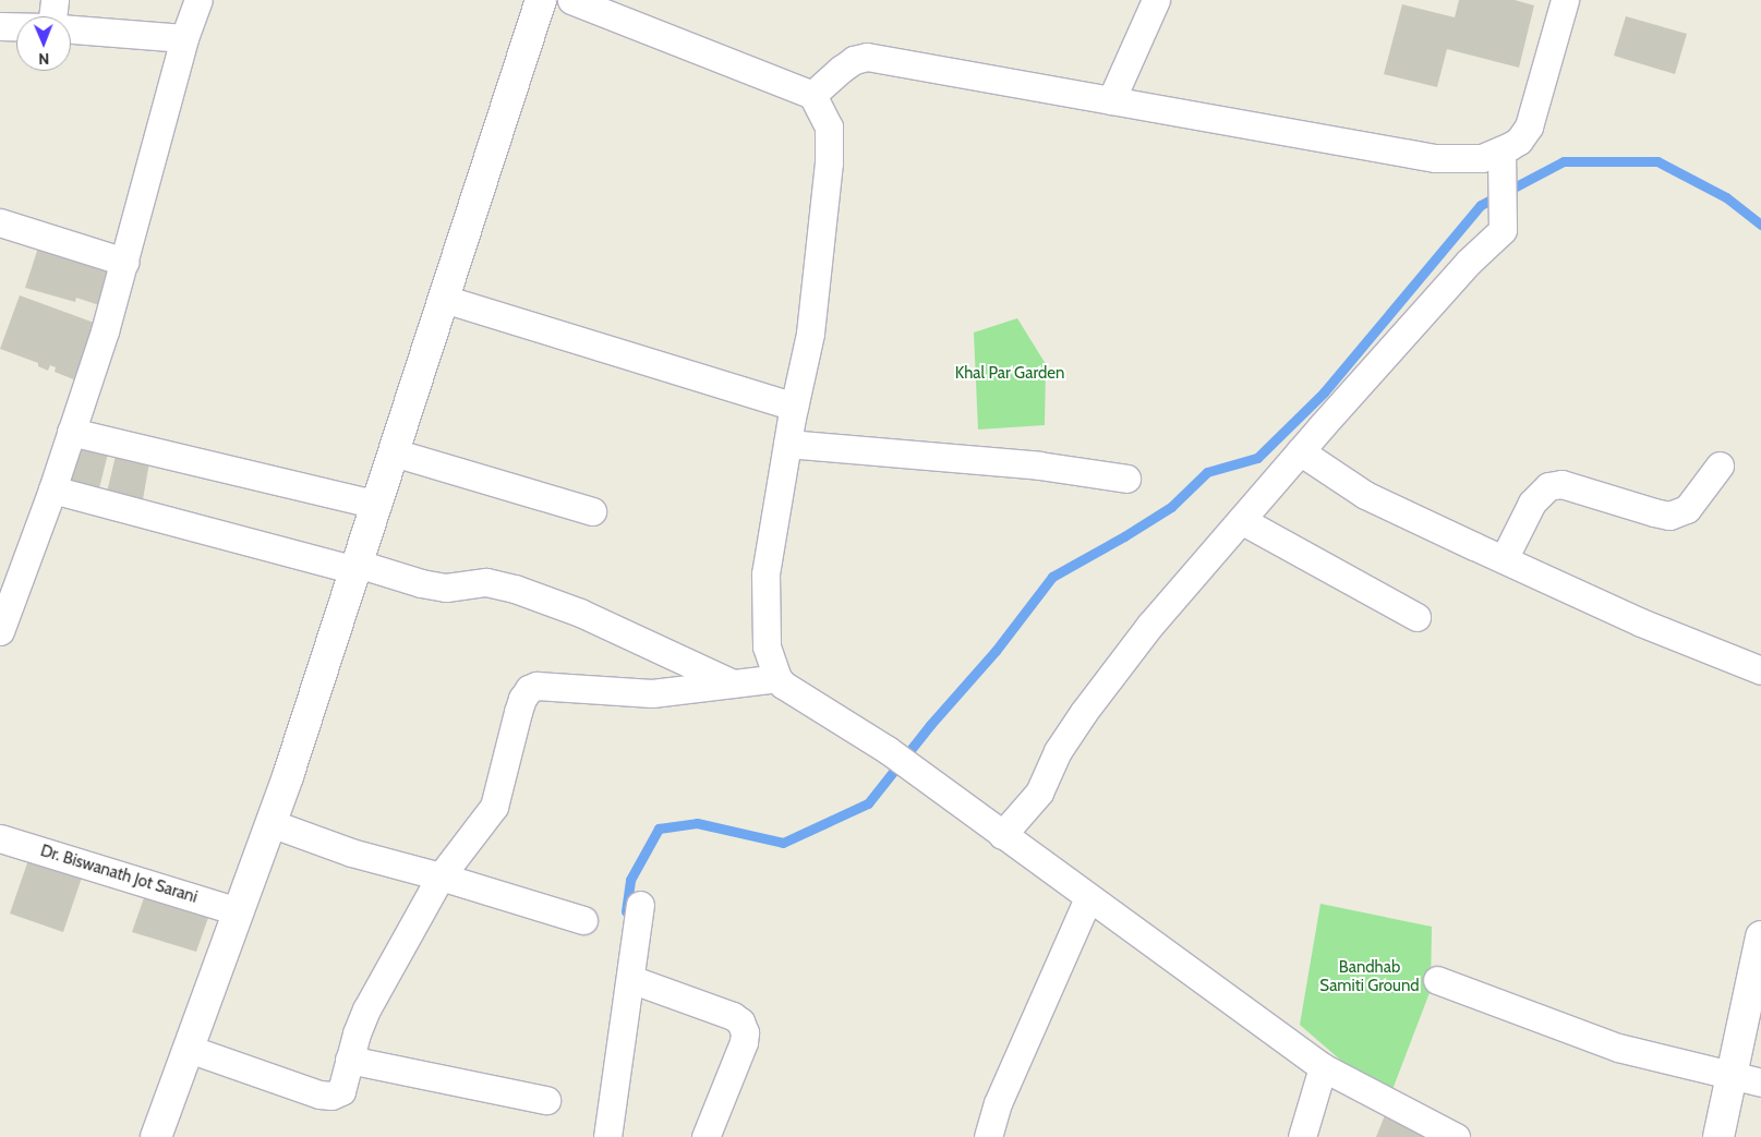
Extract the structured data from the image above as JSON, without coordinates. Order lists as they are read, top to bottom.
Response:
{
  "streets": {
    "street": ["Dr. Biswanath Jot Sarani"]
  },
  "parks": ["Khal Par Garden", "Bandhab Samiti Ground"],
  "north": "bottom"
}
